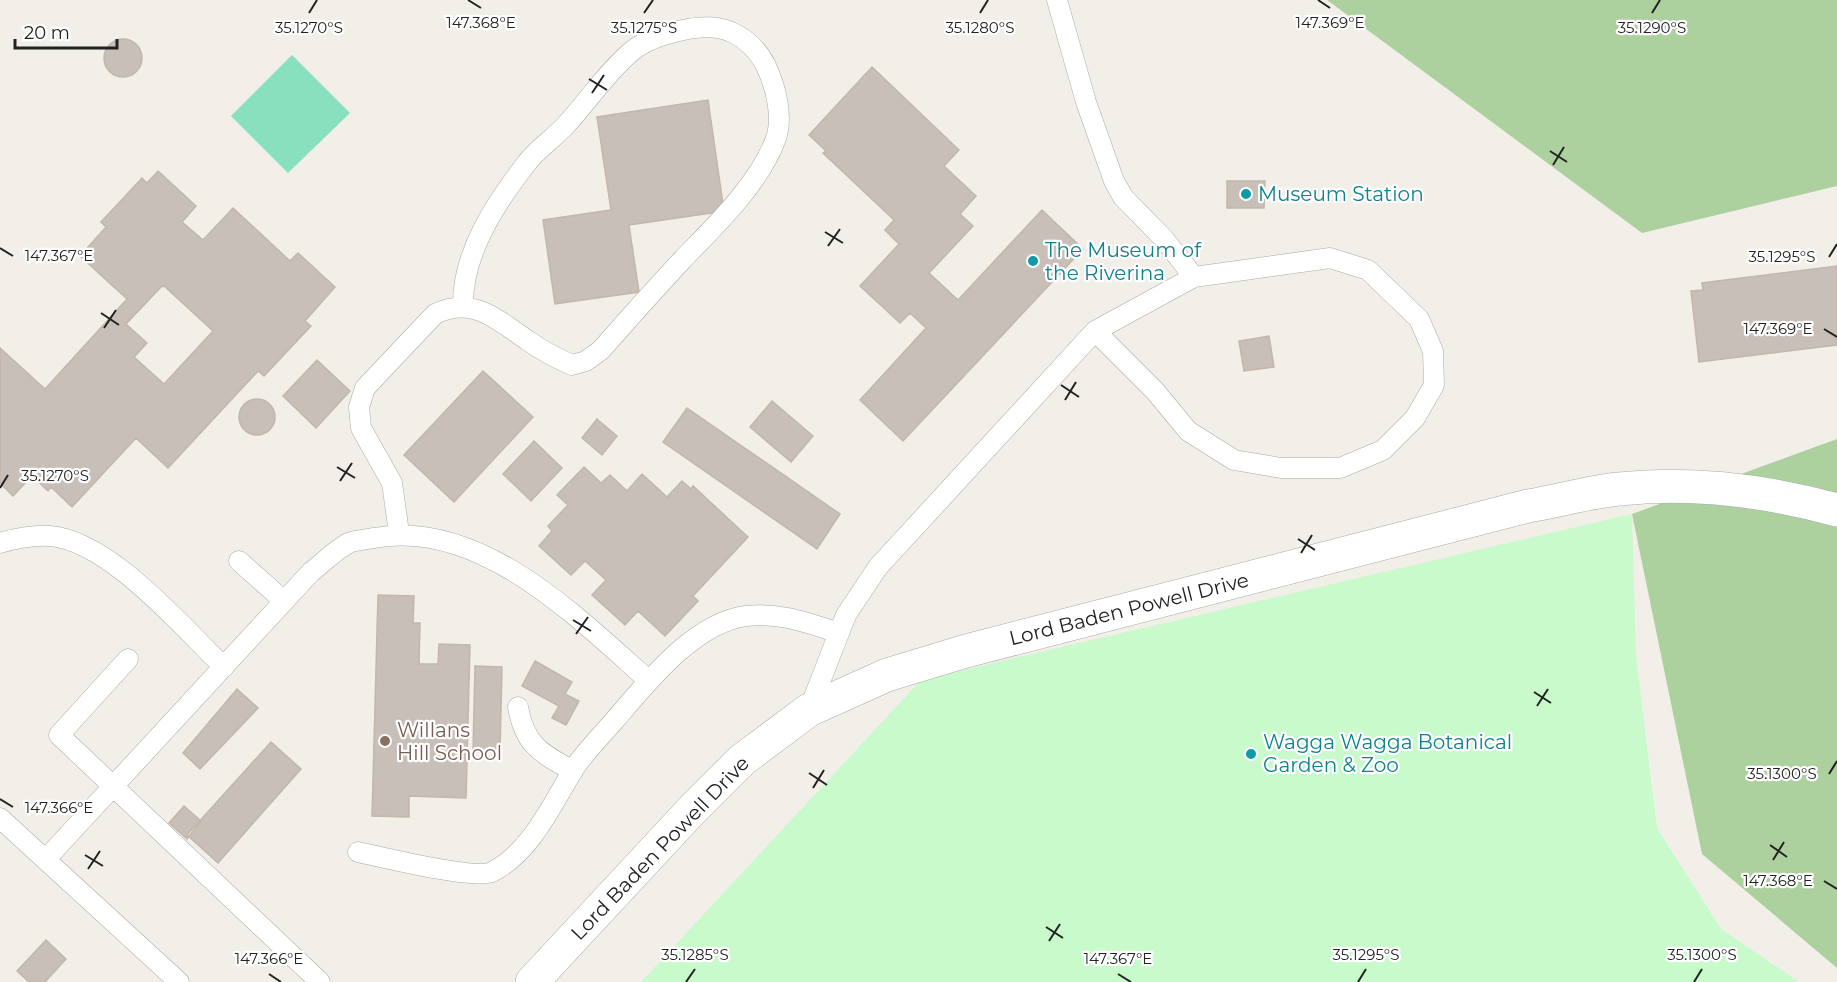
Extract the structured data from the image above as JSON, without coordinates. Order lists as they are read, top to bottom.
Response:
{
  "streets": {
    "street": ["Lord Baden Powell Drive"]
  },
  "places": [
    "Museum Station",
    "The Museum of the Riverina",
    "Willans Hill School",
    "Wagga Wagga Botanical Garden & Zoo"
  ],
  "scale_bar": "20 m",
  "coordinates": [
    "147.368°E",
    "147.369°E",
    "35.1270°S",
    "35.1275°S",
    "35.1280°S",
    "35.1290°S",
    "147.367°E",
    "35.1295°S",
    "35.1300°S",
    "147.366°E",
    "35.1285°S"
  ]
}
